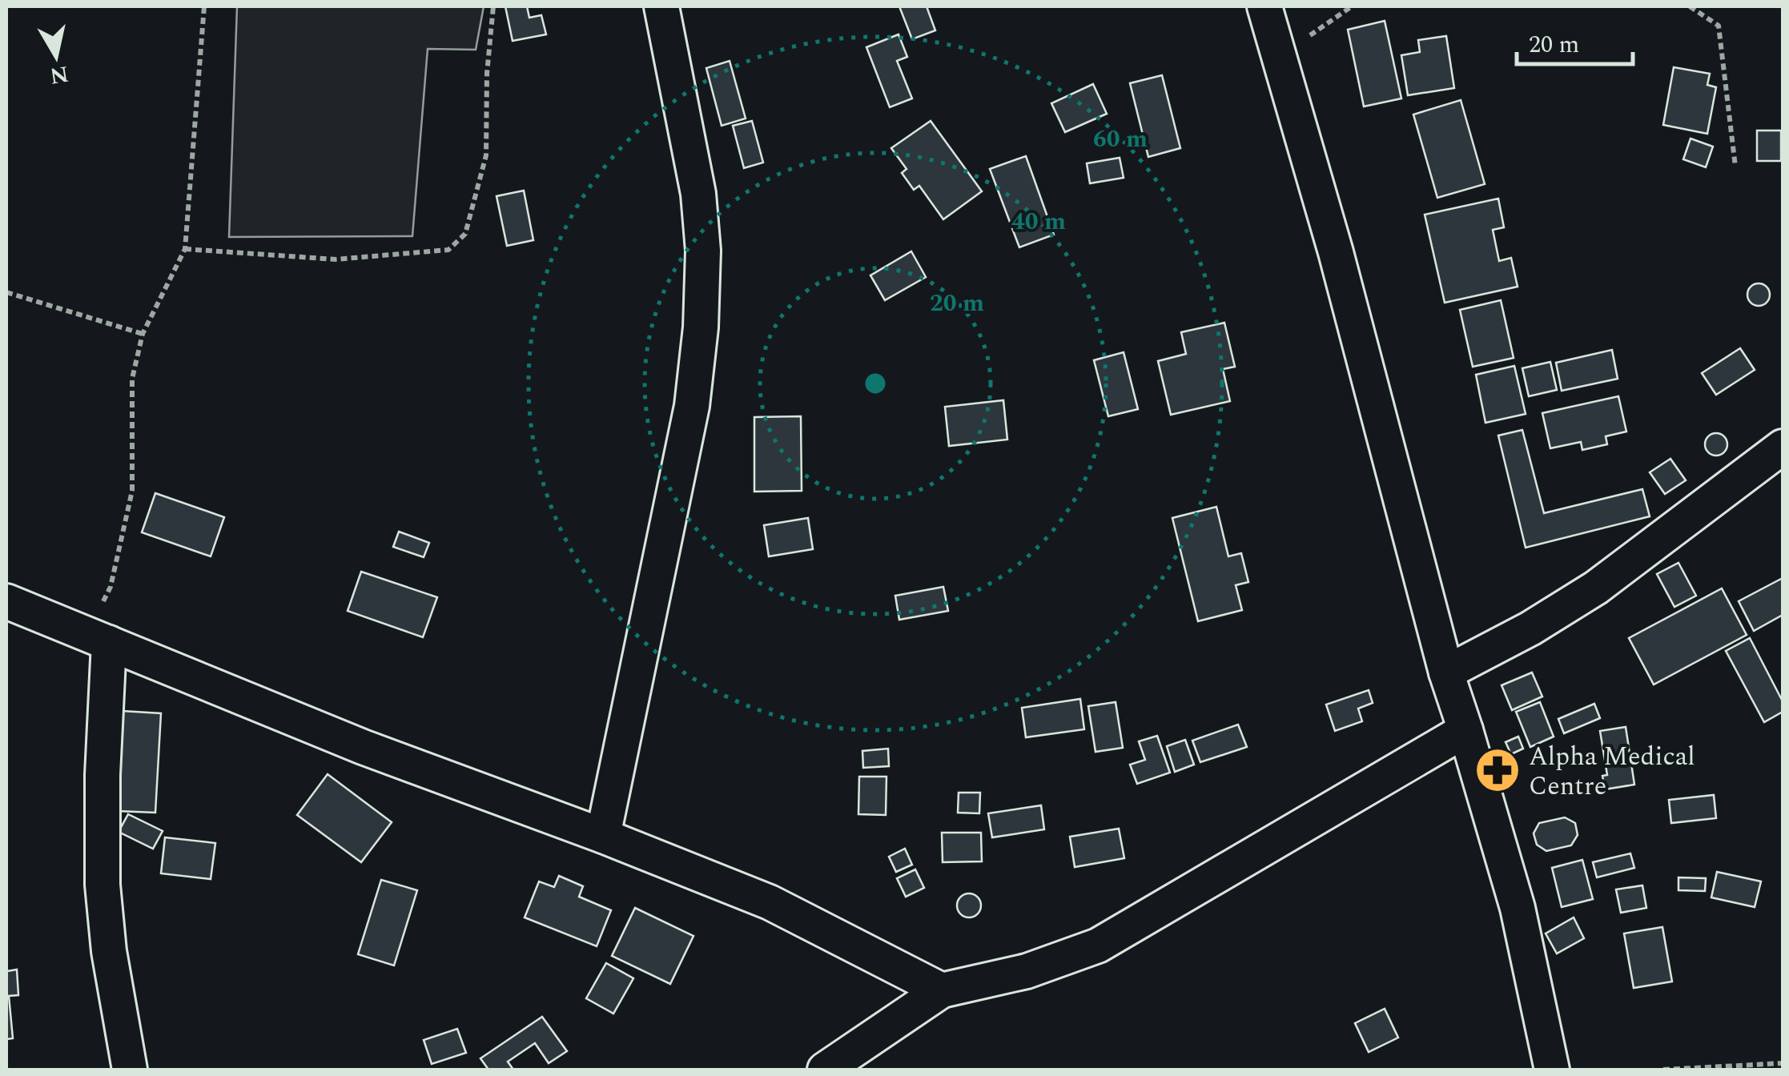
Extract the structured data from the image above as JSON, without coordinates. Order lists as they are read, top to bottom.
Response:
{
  "places": {
    "pharmacy": ["Alpha Medical Centre"]
  },
  "scale_bar": "20 m",
  "north": "bottom",
  "rings": ["60 m", "40 m", "20 m"]
}
